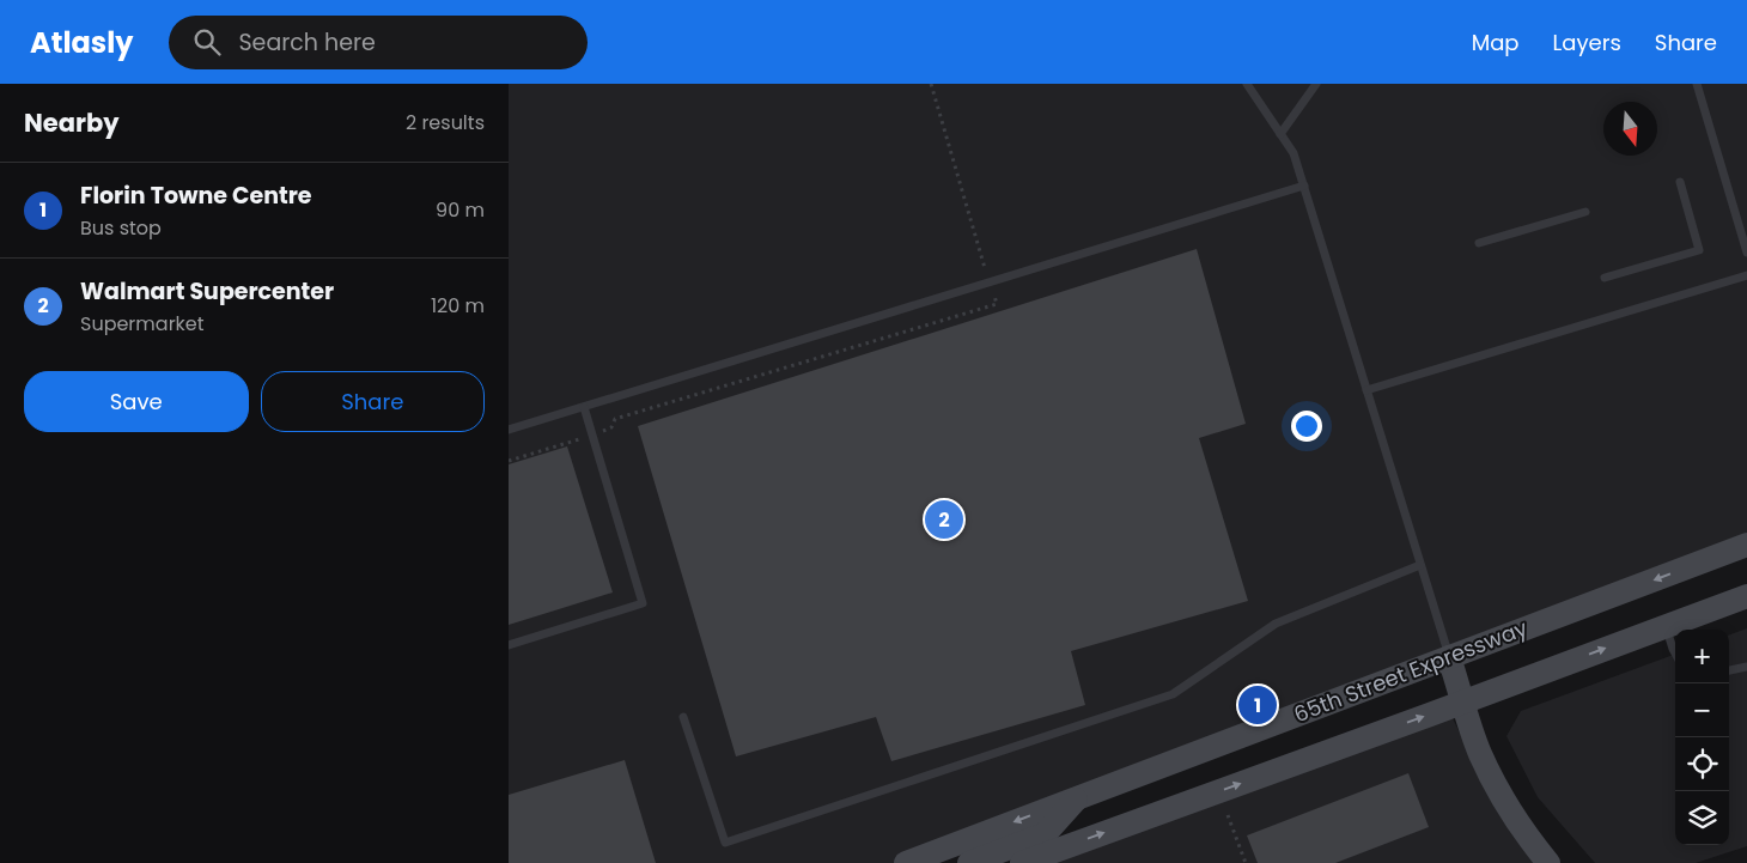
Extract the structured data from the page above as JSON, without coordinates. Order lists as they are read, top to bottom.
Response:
{
  "streets": {
    "main road": ["65th Street Expressway"]
  },
  "north": "bottom",
  "page": {
    "header": "Atlasly",
    "search": "Search here",
    "nav": ["Map", "Layers", "Share"],
    "heading": ["Nearby", "2 results"],
    "list": [
      {
        "mark": "1",
        "name": "Florin Towne Centre",
        "note": "Bus stop",
        "value": "90 m"
      },
      {
        "mark": "2",
        "name": "Walmart Supercenter",
        "note": "Supermarket",
        "value": "120 m"
      }
    ],
    "buttons": ["Save", "Share"],
    "pins": ["2", "1"],
    "map_buttons": ["+", "−"]
  }
}
